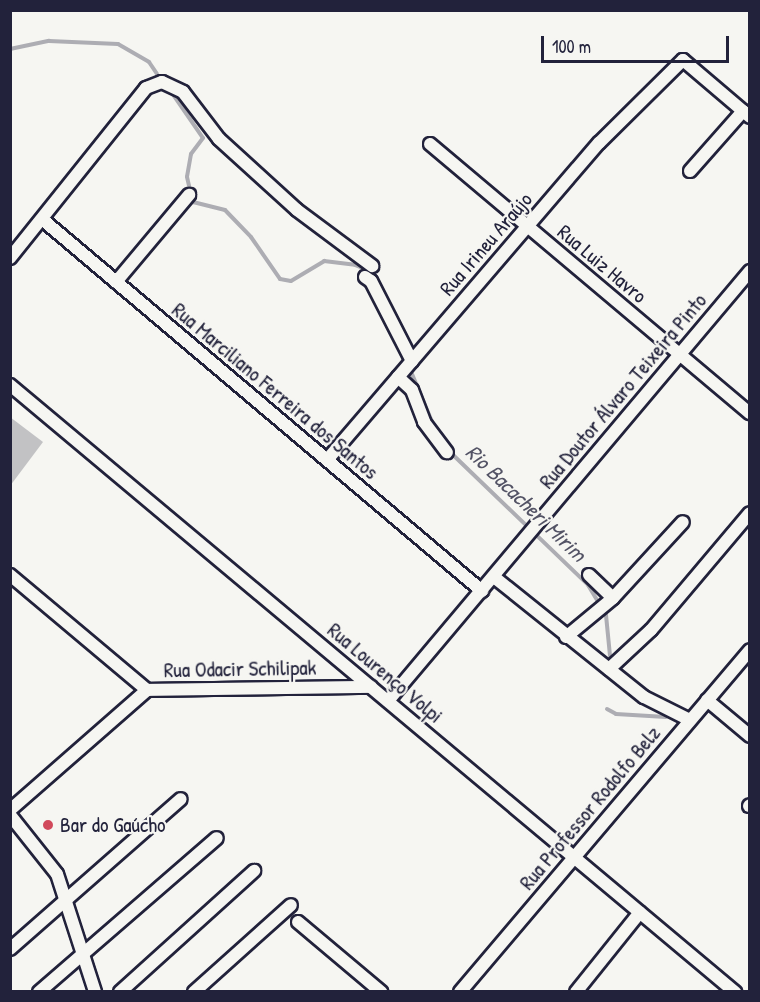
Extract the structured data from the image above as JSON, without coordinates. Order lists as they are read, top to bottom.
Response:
{
  "streets": {
    "street": [
      "Rua Irineu Araújo",
      "Rua Luiz Havro",
      "Rua Marciliano Ferreira dos Santos",
      "Rua Doutor Álvaro Teixeira Pinto",
      "Rua Odacir Schilipak",
      "Rua Lourenço Volpi",
      "Rua Professor Rodolfo Belz"
    ]
  },
  "crossings": [
    ["Rua Irineu Araújo", "Rua Luiz Havro"],
    ["Rua Irineu Araújo", "Rua Marciliano Ferreira dos Santos"],
    ["Rua Luiz Havro", "Rua Doutor Álvaro Teixeira Pinto"],
    ["Rua Marciliano Ferreira dos Santos", "Rua Doutor Álvaro Teixeira Pinto"],
    ["Rua Doutor Álvaro Teixeira Pinto", "Rua Lourenço Volpi"],
    ["Rua Odacir Schilipak", "Rua Lourenço Volpi"],
    ["Rua Lourenço Volpi", "Rua Professor Rodolfo Belz"]
  ],
  "water": ["Rio Bacacheri Mirim"],
  "places": ["Bar do Gaúcho"],
  "scale_bar": "100 m"
}
